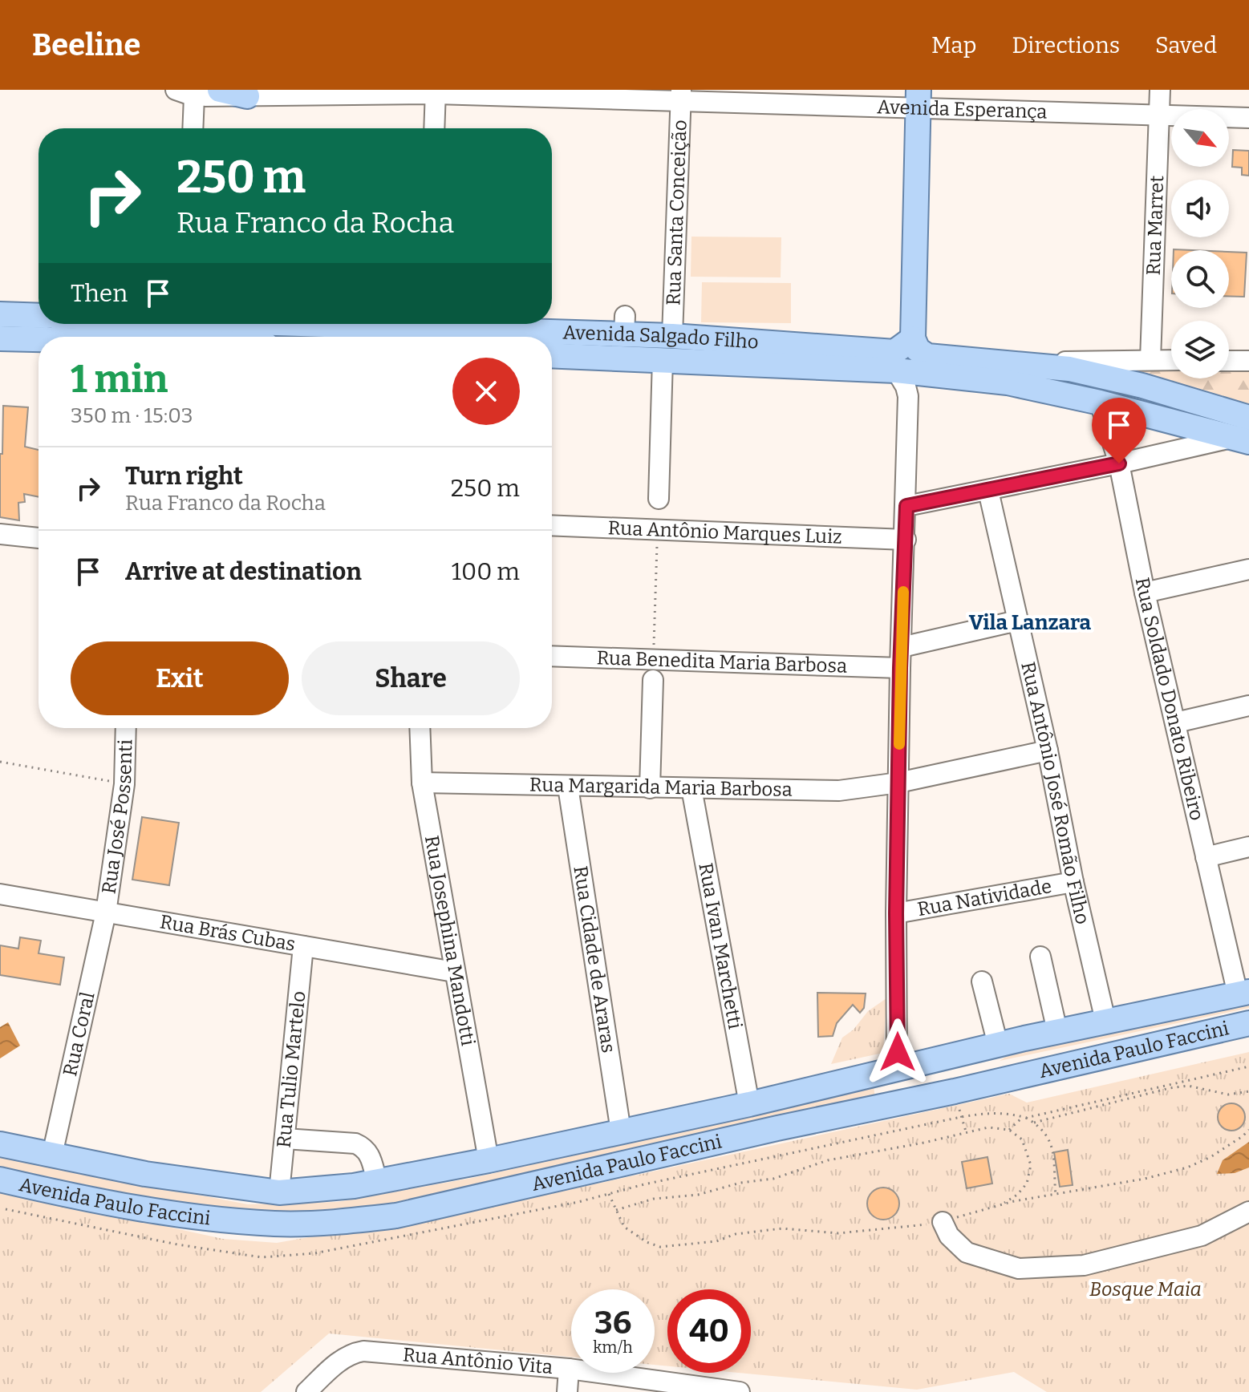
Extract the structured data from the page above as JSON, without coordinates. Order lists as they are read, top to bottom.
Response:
{
  "streets": {
    "main road": ["Avenida Salgado Filho", "Avenida Paulo Faccini"],
    "street": [
      "Avenida Esperança",
      "Rua Santa Conceição",
      "Rua Marret",
      "Rua Antônio Marques Luiz",
      "Rua Benedita Maria Barbosa",
      "Rua Soldado Donato Ribeiro",
      "Rua Margarida Maria Barbosa",
      "Rua Antônio José Romão Filho",
      "Rua José Possenti",
      "Rua Natividade",
      "Rua Brás Cubas",
      "Rua Josephina Mandotti",
      "Rua Ivan Marchetti",
      "Rua Cidade de Araras",
      "Rua Coral",
      "Rua Tulio Martelo",
      "Rua Antônio Vita"
    ]
  },
  "crossings": [
    ["Avenida Esperança", "Rua Santa Conceição"],
    ["Avenida Esperança", "Rua Marret"],
    ["Rua Santa Conceição", "Avenida Salgado Filho"],
    ["Avenida Salgado Filho", "Rua Soldado Donato Ribeiro"],
    ["Rua Soldado Donato Ribeiro", "Avenida Paulo Faccini"],
    ["Rua Margarida Maria Barbosa", "Rua Antônio José Romão Filho"],
    ["Rua Margarida Maria Barbosa", "Rua Josephina Mandotti"],
    ["Rua Margarida Maria Barbosa", "Rua Ivan Marchetti"],
    ["Rua Margarida Maria Barbosa", "Rua Cidade de Araras"],
    ["Rua Antônio José Romão Filho", "Rua Natividade"],
    ["Rua Antônio José Romão Filho", "Avenida Paulo Faccini"],
    ["Rua José Possenti", "Rua Brás Cubas"],
    ["Rua José Possenti", "Rua Coral"],
    ["Rua Brás Cubas", "Rua Josephina Mandotti"],
    ["Rua Brás Cubas", "Rua Coral"],
    ["Rua Brás Cubas", "Rua Tulio Martelo"],
    ["Rua Josephina Mandotti", "Avenida Paulo Faccini"],
    ["Rua Ivan Marchetti", "Avenida Paulo Faccini"],
    ["Rua Cidade de Araras", "Avenida Paulo Faccini"],
    ["Rua Coral", "Avenida Paulo Faccini"],
    ["Avenida Paulo Faccini", "Rua Tulio Martelo"]
  ],
  "districts": ["Vila Lanzara"],
  "parks": ["Bosque Maia"],
  "north": "bottom right",
  "page": {
    "header": "Beeline",
    "nav": ["Map", "Directions", "Saved"],
    "turn": ["250 m", "Rua Franco da Rocha"],
    "then": "Then",
    "heading": ["1 min", "350 m · 15:03"],
    "list": [
      {
        "name": "Turn right",
        "note": "Rua Franco da Rocha",
        "value": "250 m"
      },
      {
        "name": "Arrive at destination",
        "value": "100 m"
      }
    ],
    "buttons": ["Exit", "Share"],
    "speed": "36 km/h",
    "limit": "40"
  }
}
